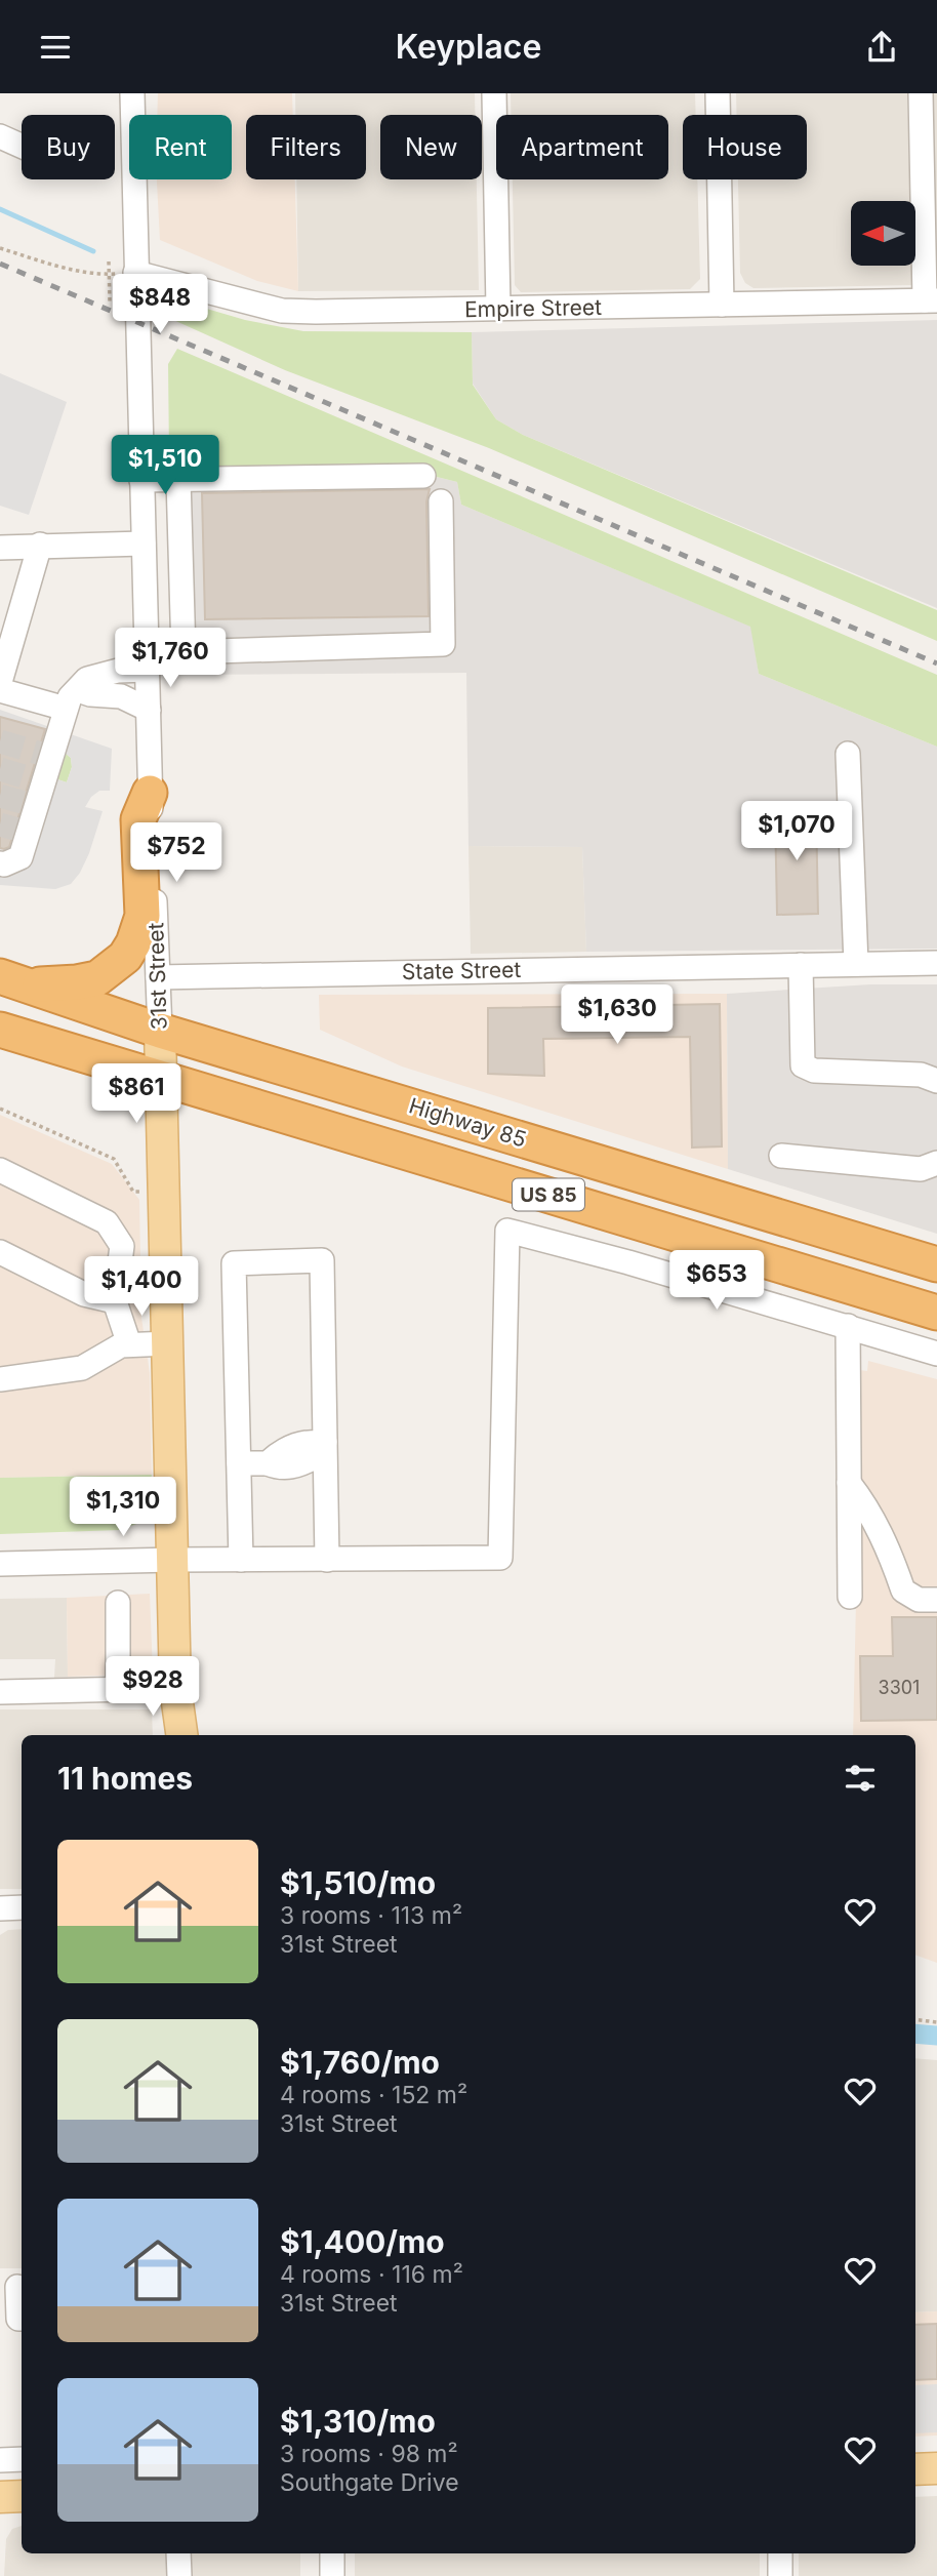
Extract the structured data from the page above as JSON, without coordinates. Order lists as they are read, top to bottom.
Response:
{
  "streets": {
    "highway": ["Highway 85", "US 85"],
    "main road": ["31st Street"],
    "street": ["Empire Street", "State Street"]
  },
  "crossings": [
    ["Empire Street", "31st Street"],
    ["State Street", "31st Street"],
    ["31st Street", "Highway 85"]
  ],
  "house_numbers": ["3301"],
  "north": "left",
  "page": {
    "header": "Keyplace",
    "chip": [
      "Buy",
      "Rent",
      "Filters",
      "New",
      "Apartment",
      "House"
    ],
    "price": [
      "$848",
      "$1,510",
      "$1,760",
      "$1,070",
      "$752",
      "$1,630",
      "$861",
      "$653",
      "$1,400",
      "$1,310",
      "$928"
    ],
    "heading": "11 homes",
    "list": [
      {
        "name": "$1,510/mo",
        "note": "3 rooms · 113 m² · 31st Street"
      },
      {
        "name": "$1,760/mo",
        "note": "4 rooms · 152 m² · 31st Street"
      },
      {
        "name": "$1,400/mo",
        "note": "4 rooms · 116 m² · 31st Street"
      },
      {
        "name": "$1,310/mo",
        "note": "3 rooms · 98 m² · Southgate Drive"
      }
    ]
  }
}
